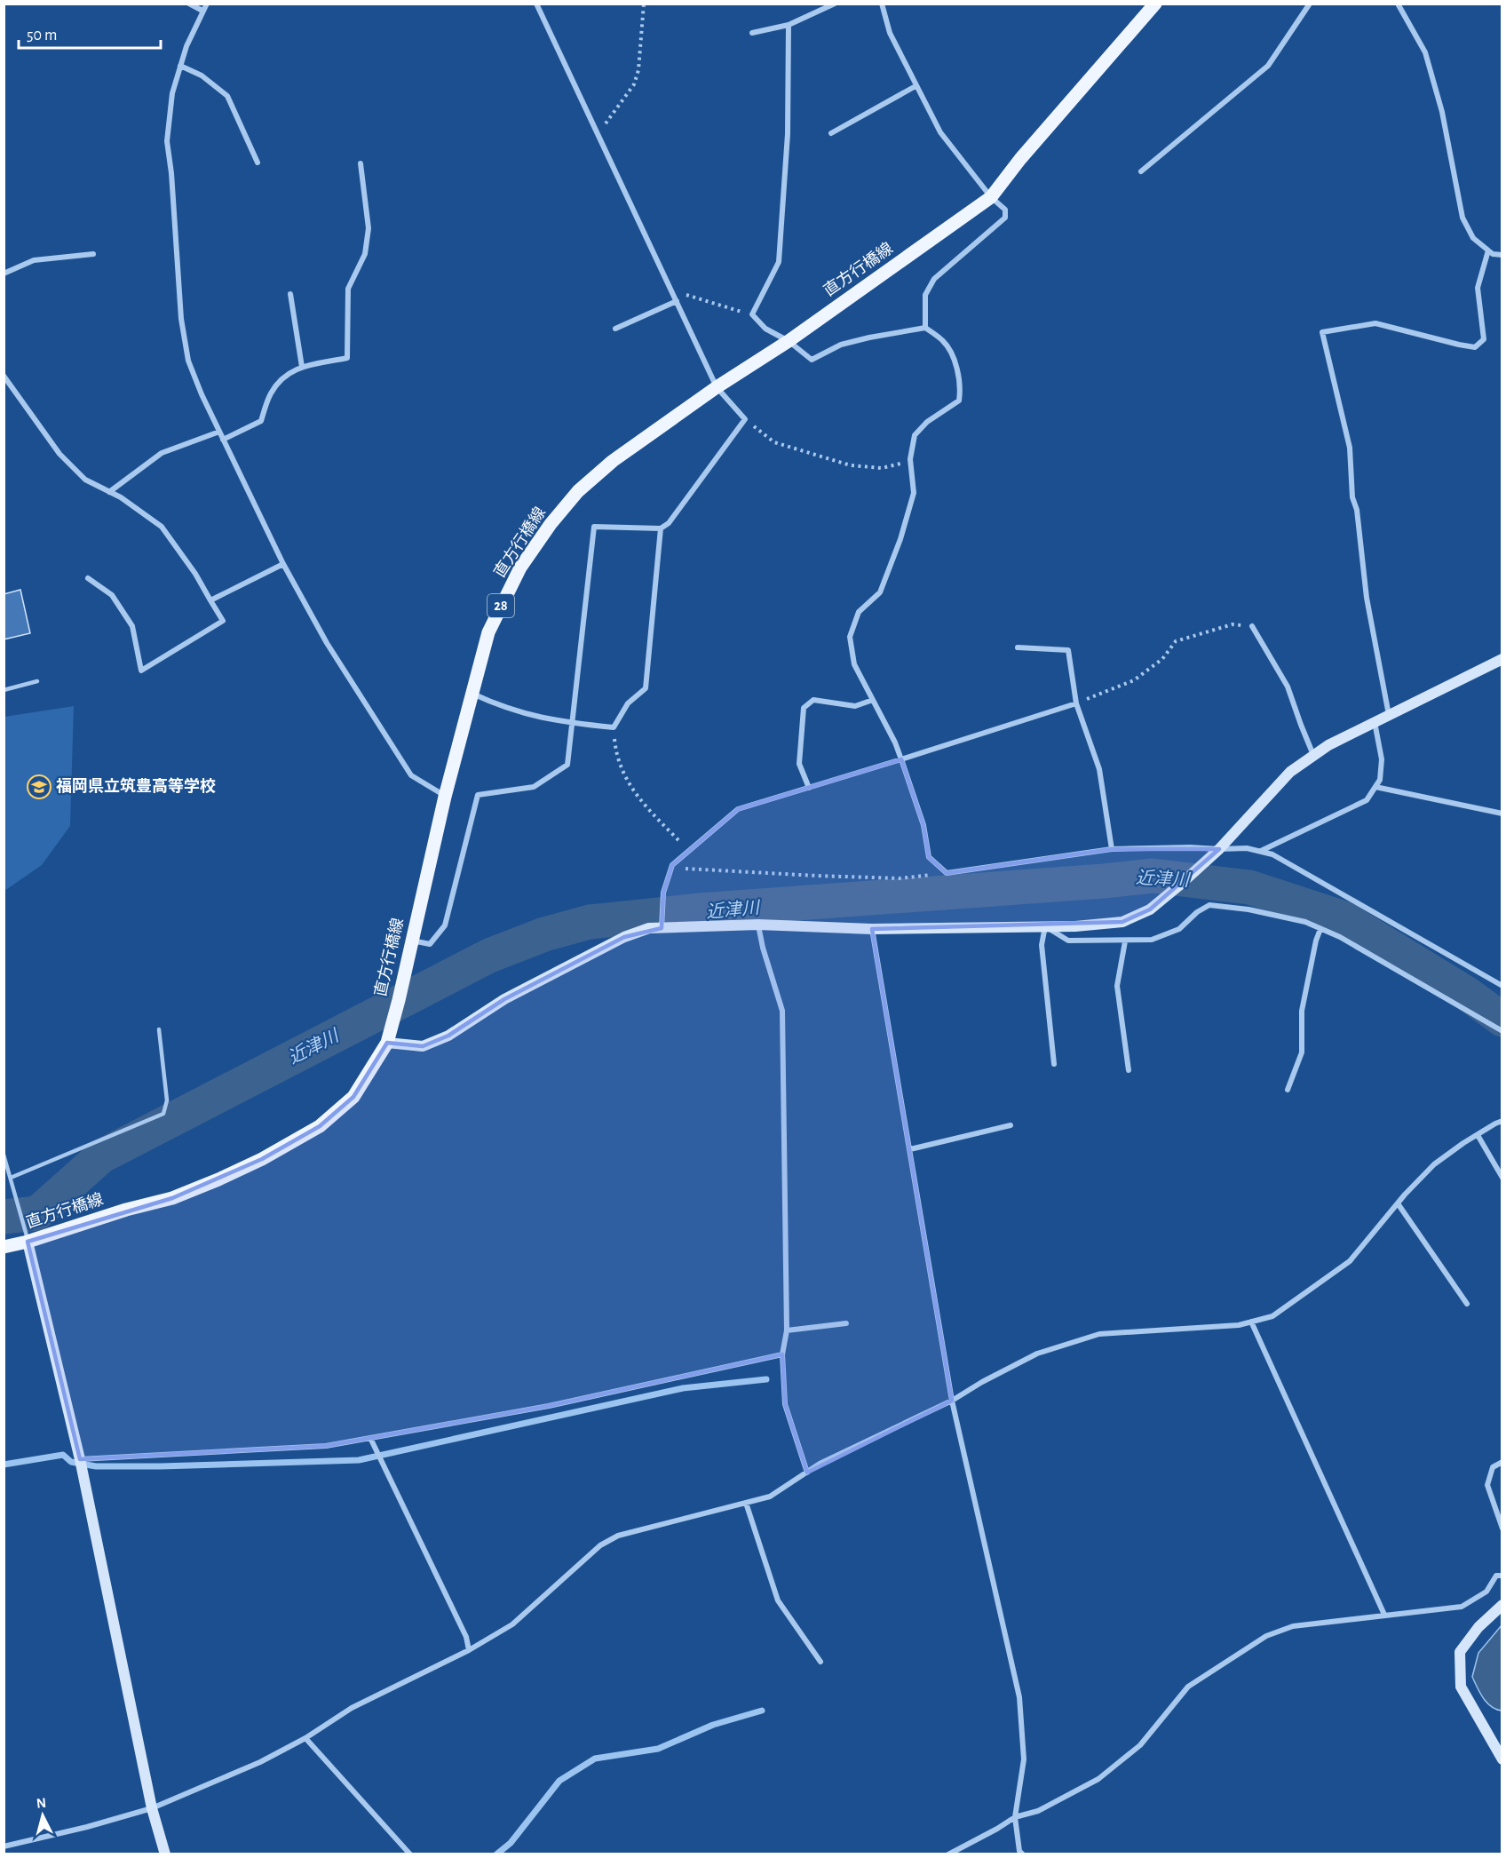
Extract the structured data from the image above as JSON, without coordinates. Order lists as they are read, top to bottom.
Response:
{
  "streets": {
    "main road": ["直方行橋線", "28"]
  },
  "water": ["近津川"],
  "places": {
    "school or university": ["福岡県立筑豊高等学校"]
  },
  "scale_bar": "50 m",
  "north": "top"
}
